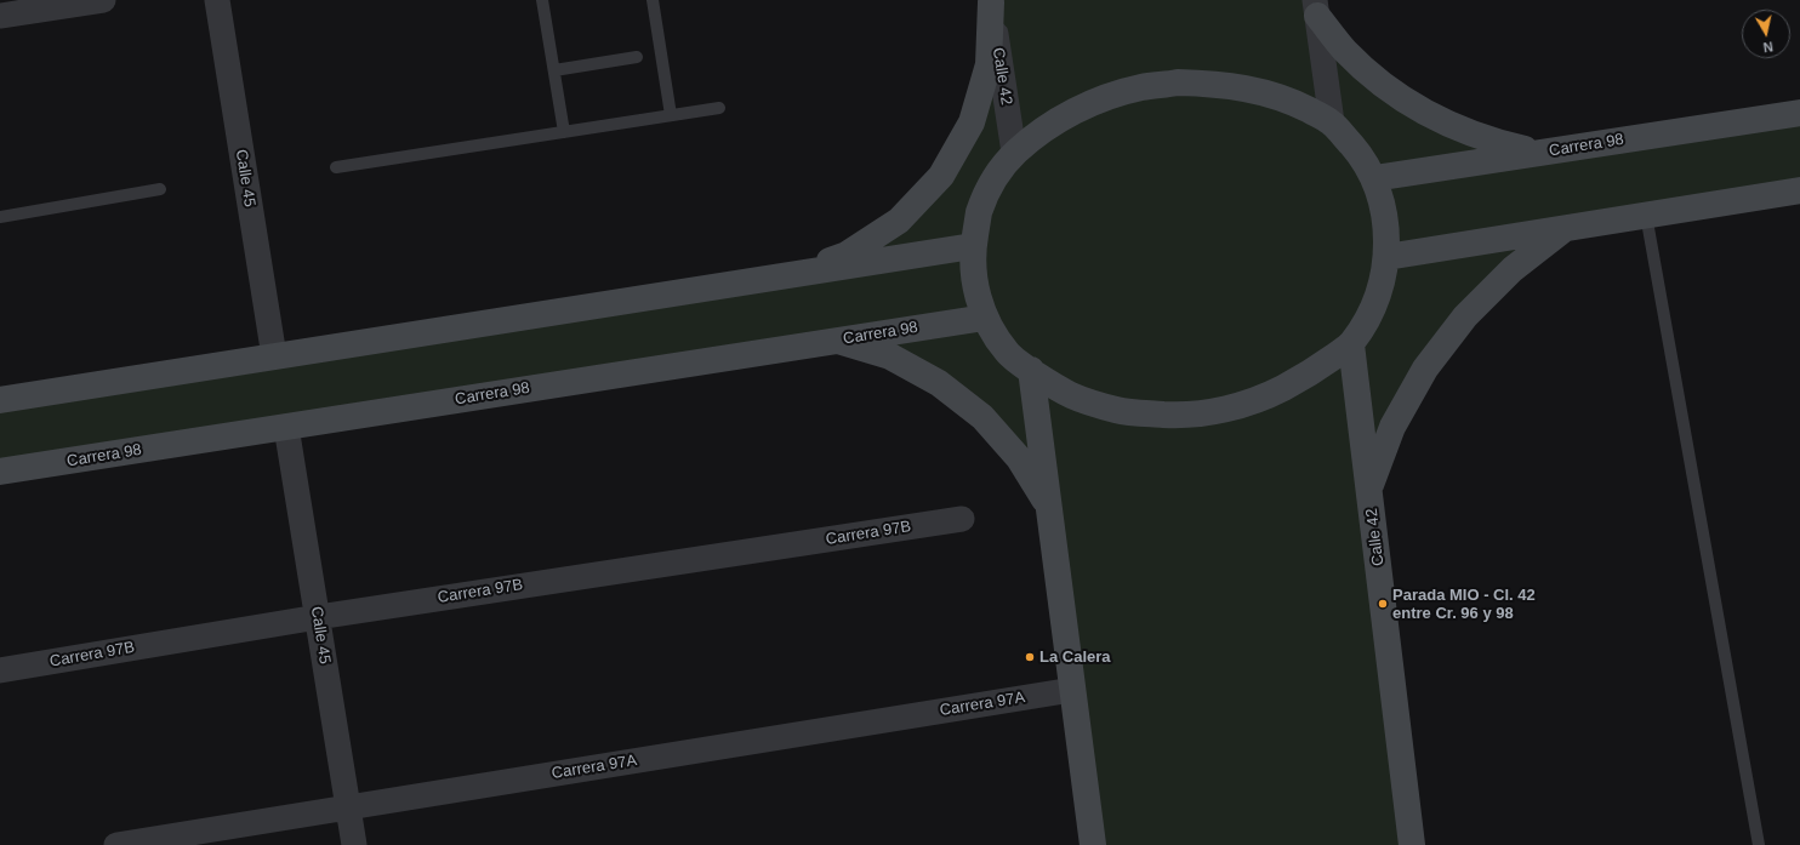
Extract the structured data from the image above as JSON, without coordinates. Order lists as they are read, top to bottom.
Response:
{
  "streets": {
    "street": [
      "Calle 42",
      "Carrera 98",
      "Calle 45",
      "Carrera 97B",
      "Carrera 97A"
    ]
  },
  "crossings": [
    ["Carrera 98", "Calle 45"],
    ["Calle 45", "Carrera 97B"],
    ["Calle 45", "Carrera 97A"]
  ],
  "places": ["Parada MIO - Cl. 42 entre Cr. 96 y 98", "La Calera"],
  "north": "bottom"
}
